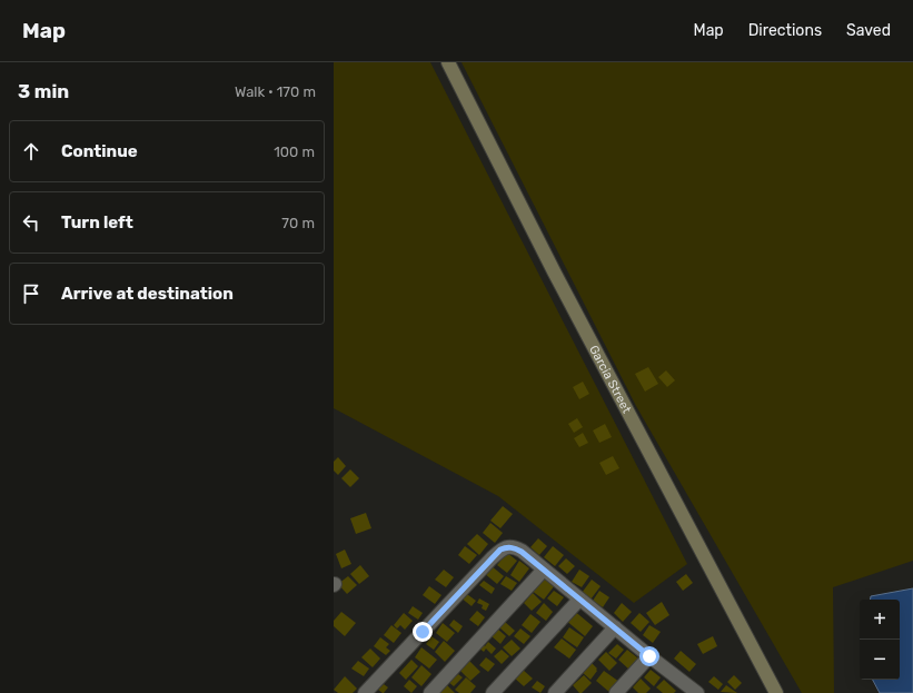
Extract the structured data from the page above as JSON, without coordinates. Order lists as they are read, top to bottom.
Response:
{
  "streets": {
    "street": ["Garcia Street"]
  },
  "page": {
    "header": "Map",
    "nav": ["Map", "Directions", "Saved"],
    "heading": ["3 min", "Walk · 170 m"],
    "list": [
      ["Continue", "100 m"],
      ["Turn left", "70 m"],
      "Arrive at destination"
    ],
    "map_buttons": ["+", "−"]
  }
}
